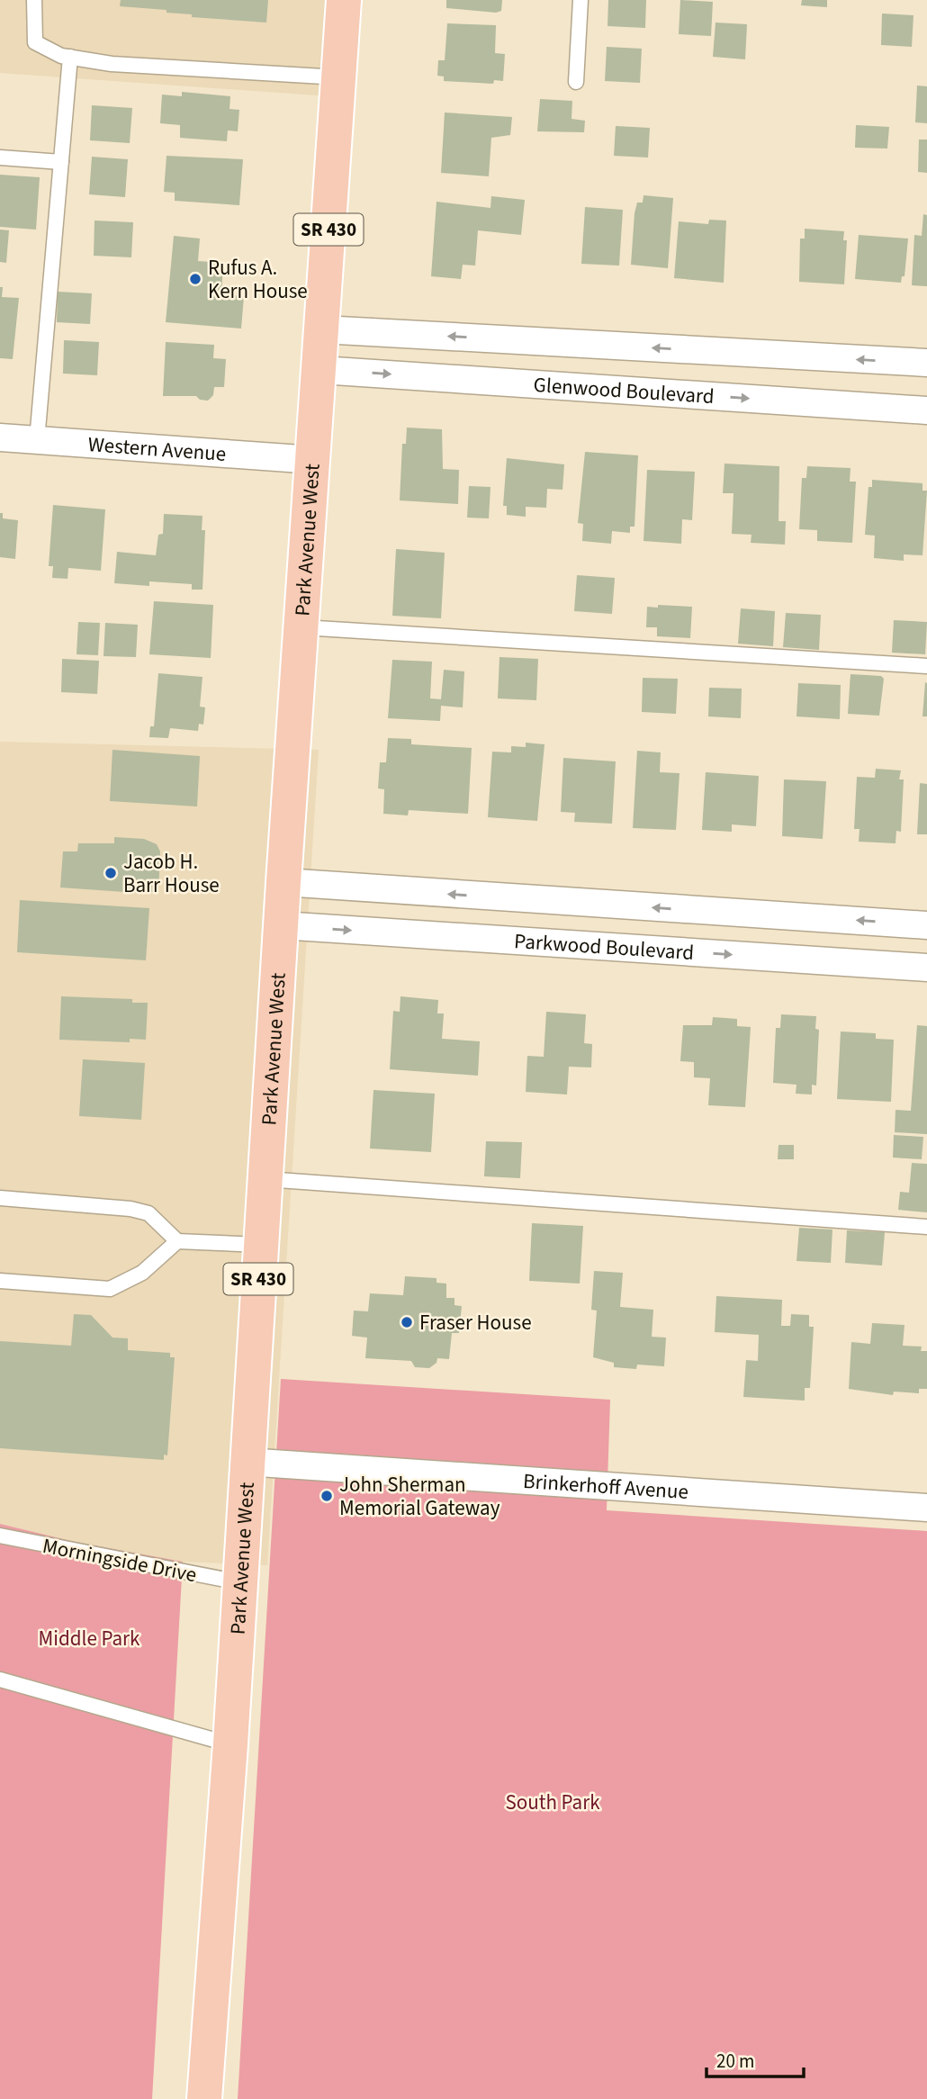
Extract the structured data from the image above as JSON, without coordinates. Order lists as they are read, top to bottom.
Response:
{
  "streets": {
    "main road": ["SR 430", "Park Avenue West"],
    "street": [
      "Glenwood Boulevard",
      "Western Avenue",
      "Parkwood Boulevard",
      "Brinkerhoff Avenue"
    ],
    "lane": ["Morningside Drive"]
  },
  "crossings": [
    ["Glenwood Boulevard", "Park Avenue West"],
    ["Western Avenue", "Park Avenue West"],
    ["Park Avenue West", "Parkwood Boulevard"],
    ["Park Avenue West", "Brinkerhoff Avenue"],
    ["Park Avenue West", "Morningside Drive"]
  ],
  "parks": ["Middle Park", "South Park"],
  "places": [
    "Rufus A. Kern House",
    "Jacob H. Barr House",
    "Fraser House",
    "John Sherman Memorial Gateway"
  ],
  "scale_bar": "20 m"
}
